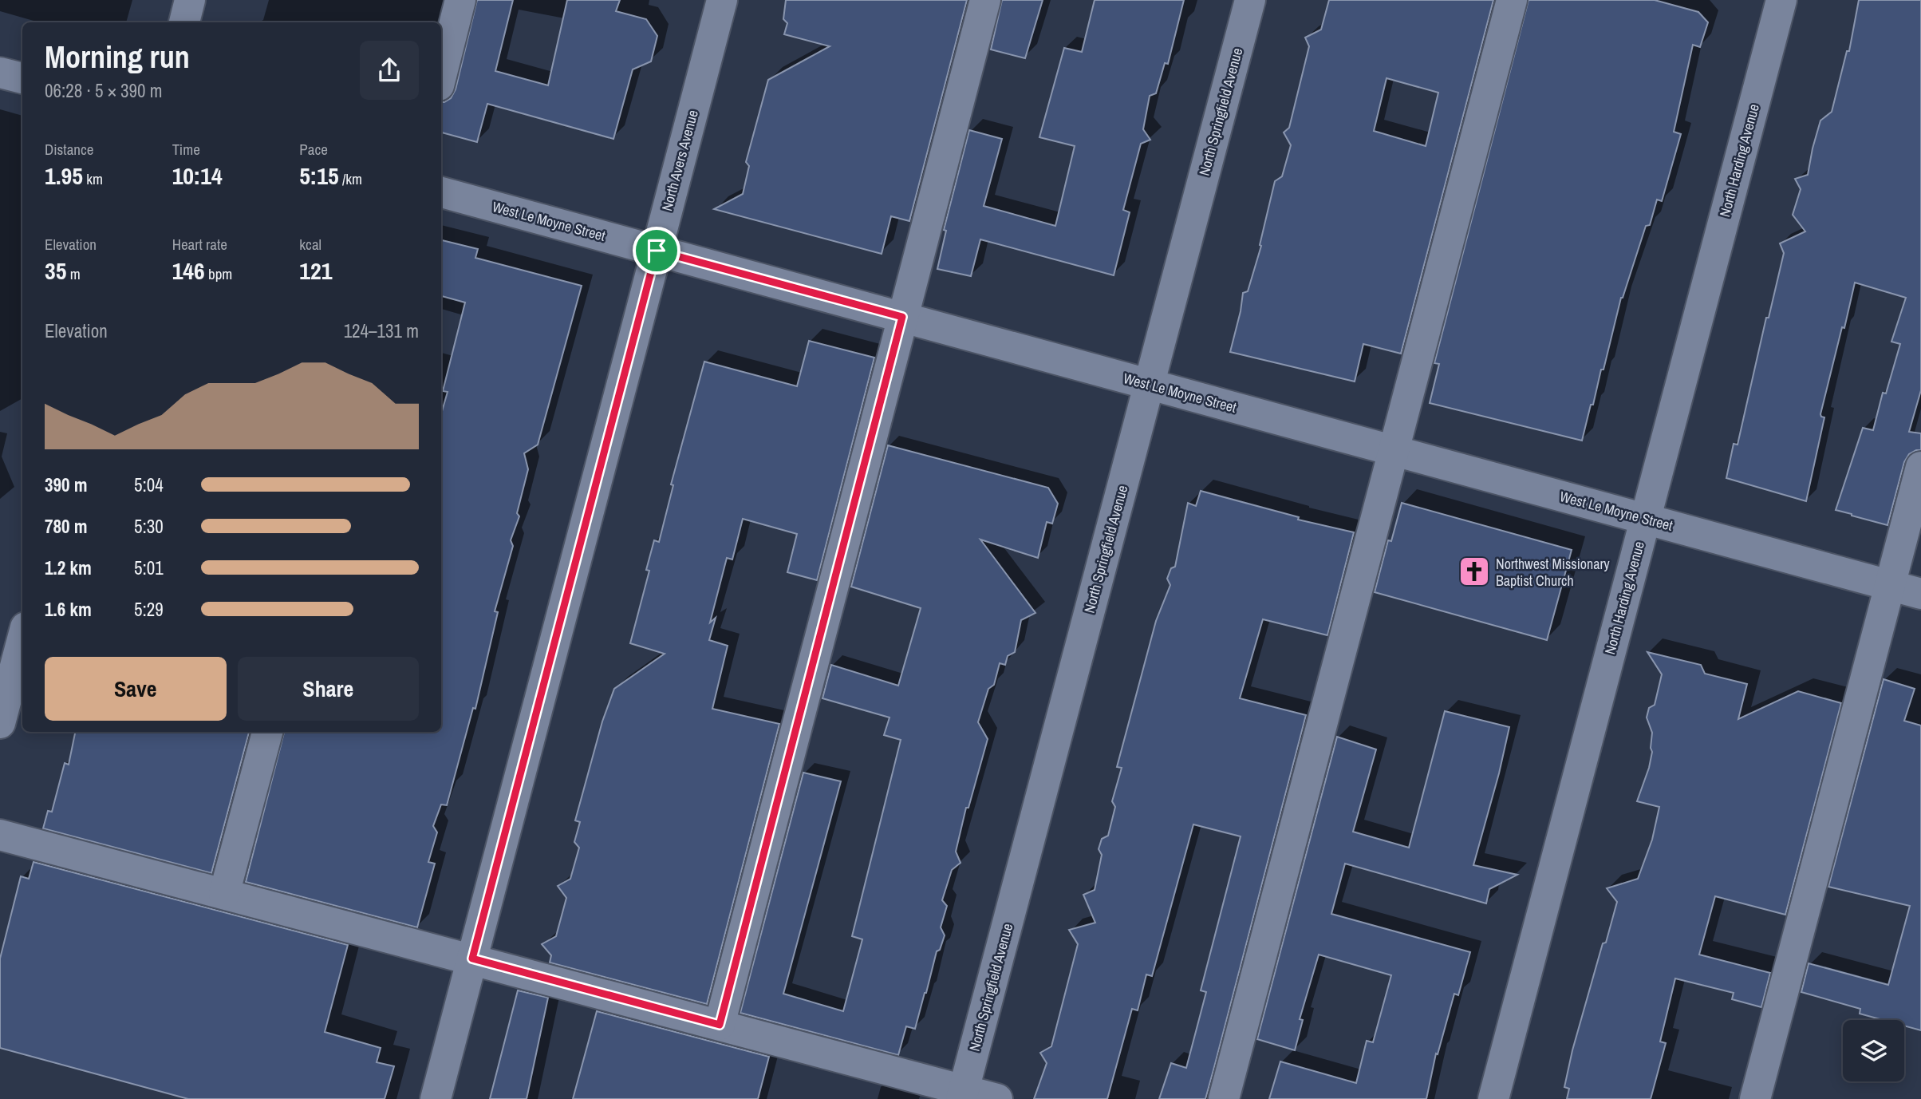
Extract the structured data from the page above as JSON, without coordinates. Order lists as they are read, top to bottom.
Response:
{
  "streets": {
    "street": [
      "North Springfield Avenue",
      "North Avers Avenue",
      "North Harding Avenue",
      "West Le Moyne Street"
    ]
  },
  "crossings": [
    ["North Springfield Avenue", "West Le Moyne Street"],
    ["North Avers Avenue", "West Le Moyne Street"],
    ["North Harding Avenue", "West Le Moyne Street"]
  ],
  "places": {
    "church": ["Northwest Missionary Baptist Church"]
  },
  "page": {
    "heading": ["Morning run", "06:28 · 5 × 390 m"],
    "stats": [
      ["Distance", "1.95 km"],
      ["Time", "10:14"],
      ["Pace", "5:15 /km"],
      ["Elevation", "35 m"],
      ["Heart rate", "146 bpm"],
      ["kcal", "121"]
    ],
    "chart": ["Elevation", "124–131 m"],
    "list": [
      {
        "name": "390 m",
        "note": "5:04"
      },
      {
        "name": "780 m",
        "note": "5:30"
      },
      {
        "name": "1.2 km",
        "note": "5:01"
      },
      {
        "name": "1.6 km",
        "note": "5:29"
      }
    ],
    "buttons": ["Save", "Share"]
  }
}
